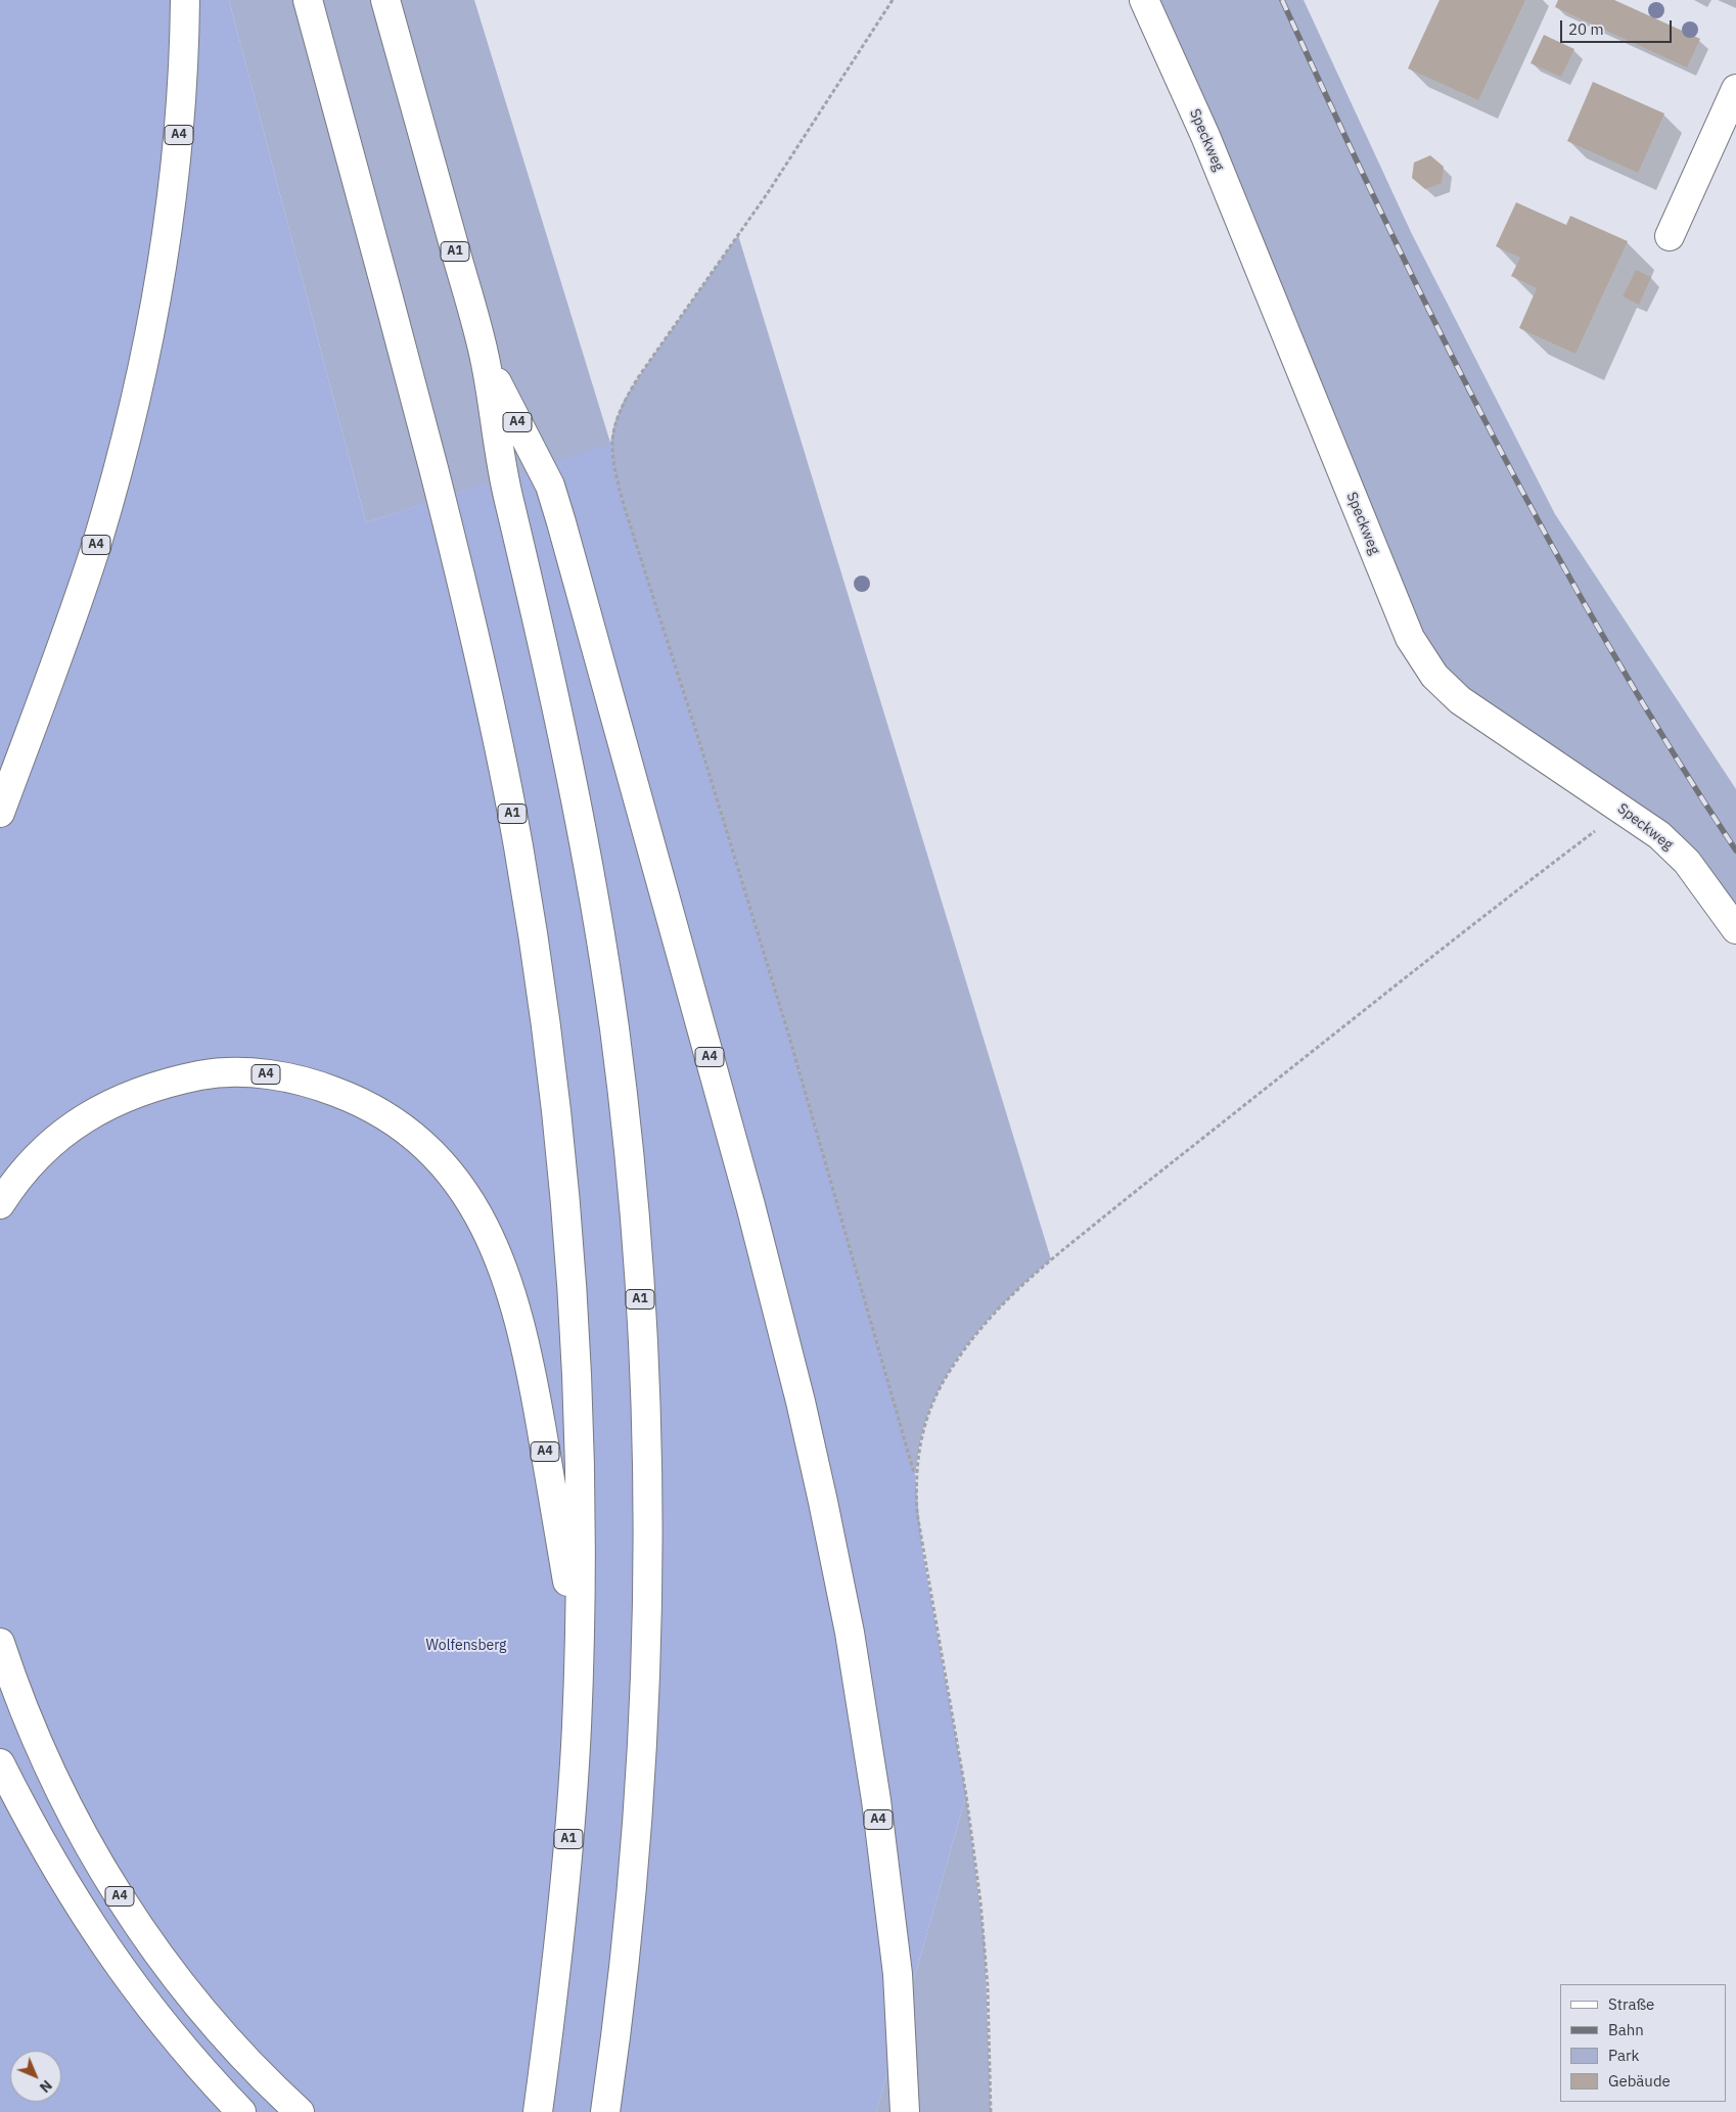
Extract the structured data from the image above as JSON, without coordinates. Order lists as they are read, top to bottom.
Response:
{
  "streets": {
    "main road": ["A4", "Speckweg", "A1"]
  },
  "crossings": [
    ["A4", "A1"]
  ],
  "parks": ["Wolfensberg"],
  "legend": [
    "Straße",
    "Bahn",
    "Park",
    "Gebäude"
  ],
  "scale_bar": "20 m",
  "north": "bottom right"
}
